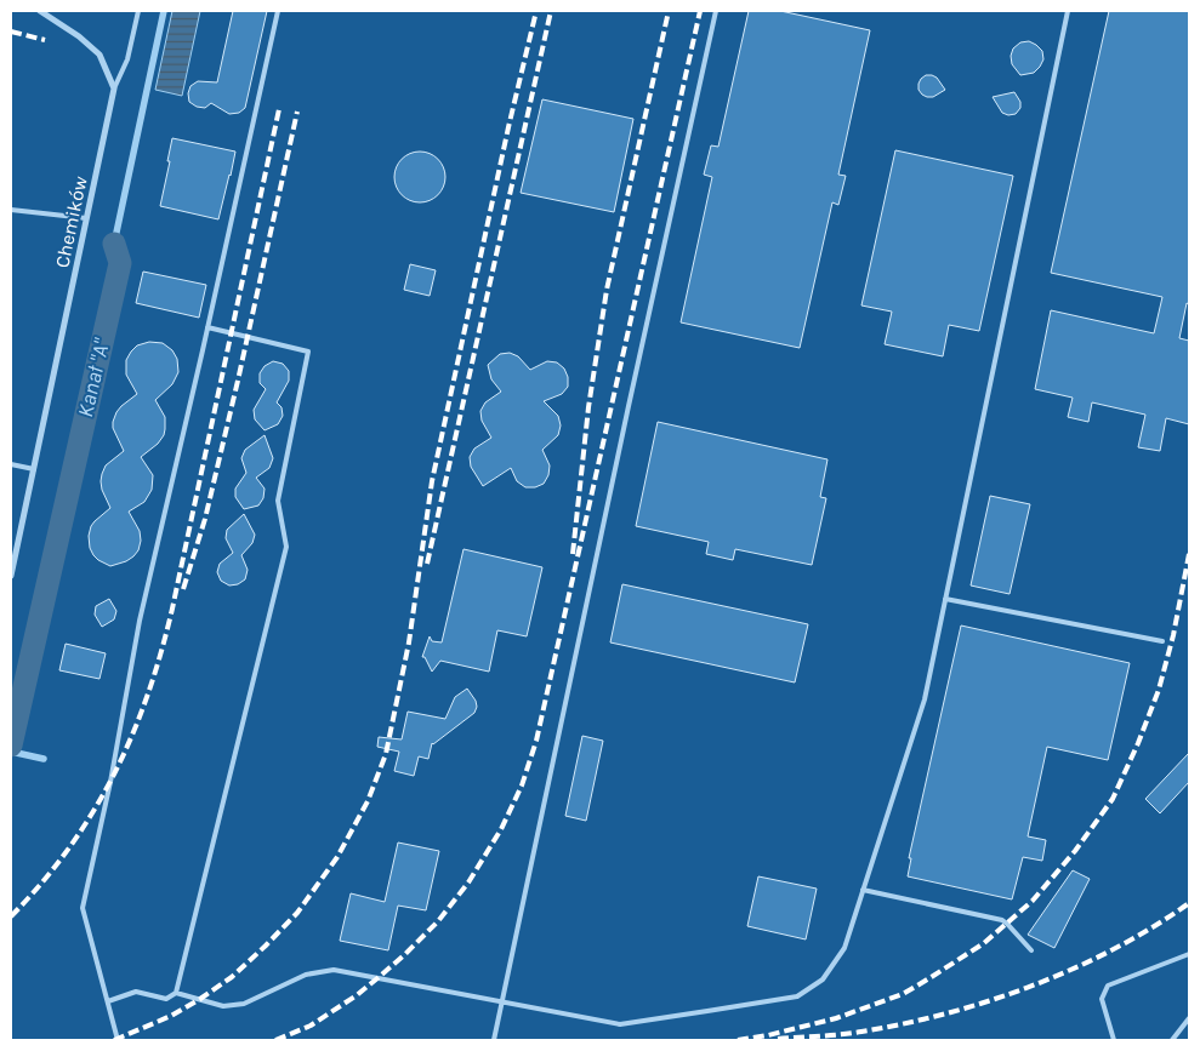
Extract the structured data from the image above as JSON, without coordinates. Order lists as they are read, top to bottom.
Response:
{
  "streets": {
    "street": ["Chemików"]
  },
  "water": ["Kanał \"A\""]
}
